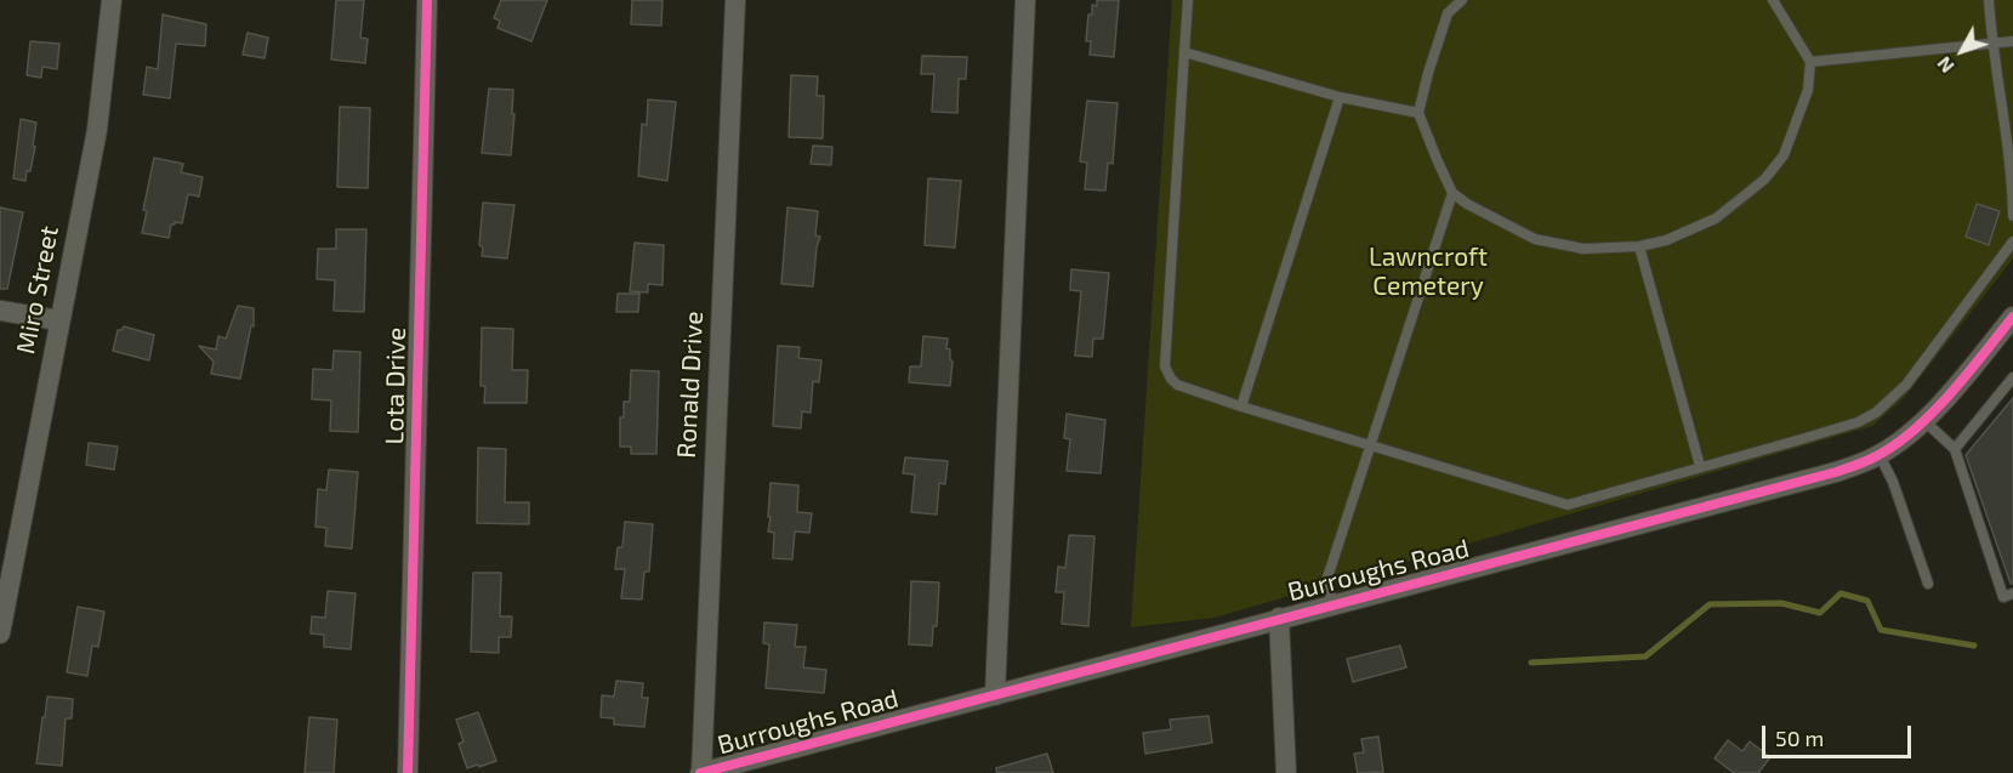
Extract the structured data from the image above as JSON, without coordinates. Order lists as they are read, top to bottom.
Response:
{
  "streets": {
    "street": [
      "Miro Street",
      "Ronald Drive",
      "Lota Drive",
      "Burroughs Road"
    ]
  },
  "crossings": [
    ["Ronald Drive", "Burroughs Road"]
  ],
  "parks": ["Lawncroft Cemetery"],
  "scale_bar": "50 m",
  "north": "bottom left"
}
